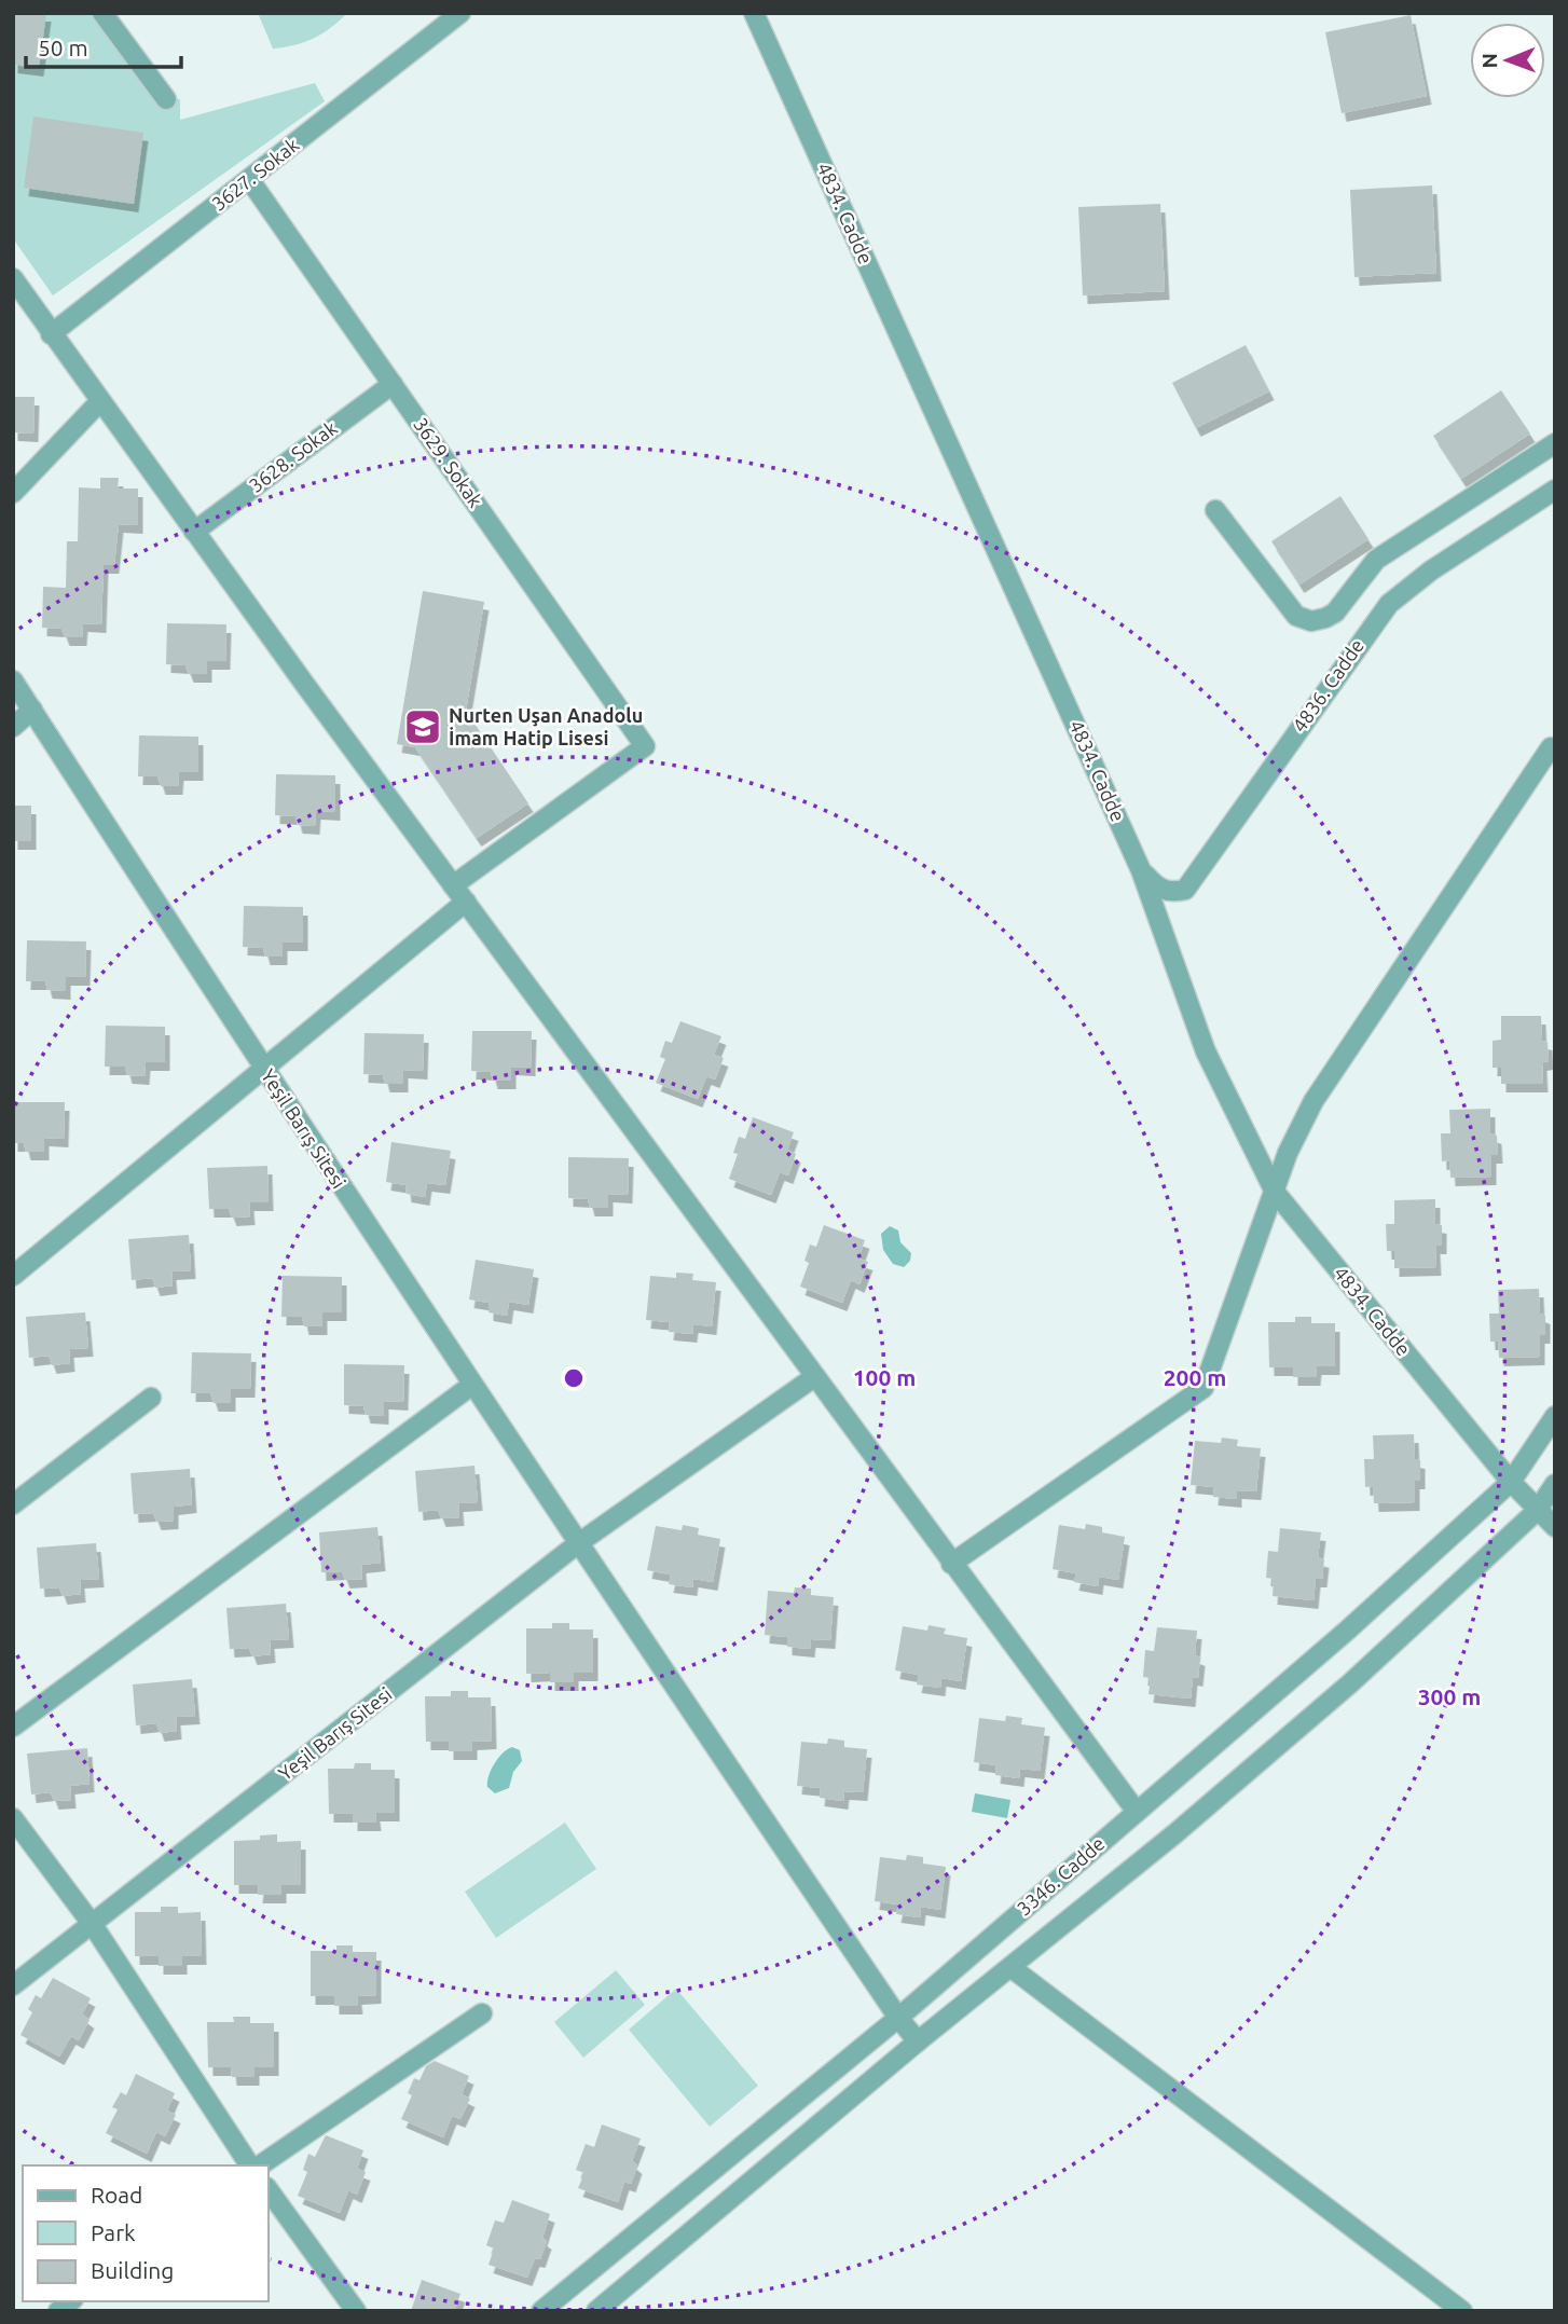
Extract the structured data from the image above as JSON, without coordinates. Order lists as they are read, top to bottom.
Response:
{
  "streets": {
    "street": [
      "3627. Sokak",
      "4834. Cadde",
      "3628. Sokak",
      "3629. Sokak",
      "4836. Cadde",
      "Yeşil Barış Sitesi",
      "3346. Cadde"
    ]
  },
  "crossings": [
    ["3627. Sokak", "3629. Sokak"],
    ["4834. Cadde", "4836. Cadde"],
    ["4834. Cadde", "3346. Cadde"],
    ["3628. Sokak", "3629. Sokak"],
    ["Yeşil Barış Sitesi", "3346. Cadde"]
  ],
  "places": {
    "school or university": ["Nurten Uşan Anadolu İmam Hatip Lisesi"]
  },
  "legend": ["Road", "Park", "Building"],
  "scale_bar": "50 m",
  "north": "left",
  "rings": ["100 m", "200 m", "300 m"]
}
